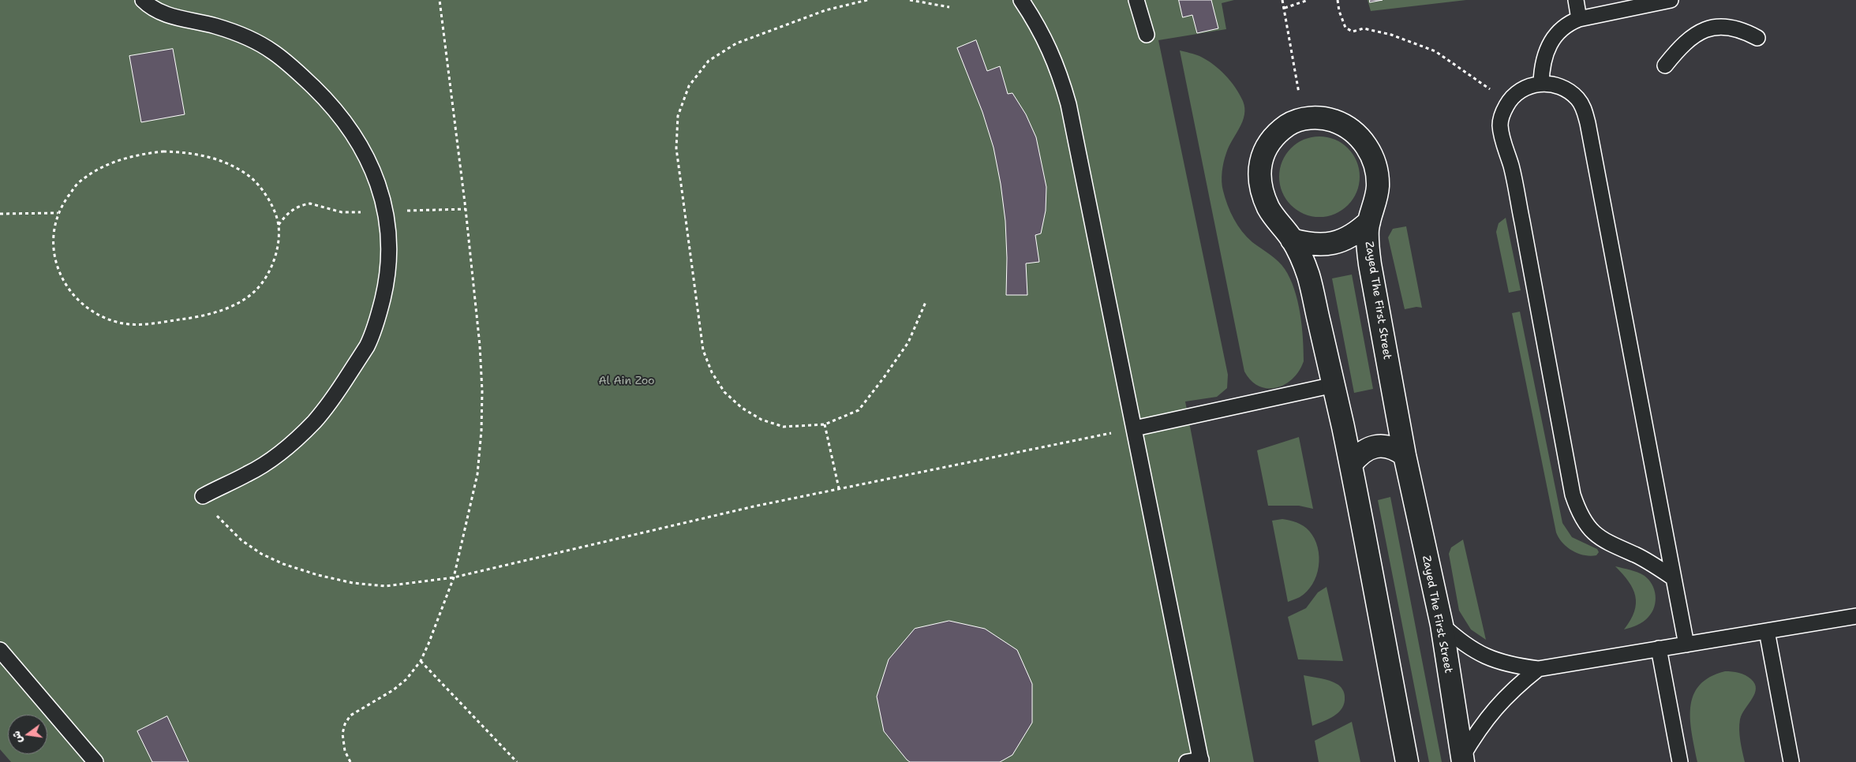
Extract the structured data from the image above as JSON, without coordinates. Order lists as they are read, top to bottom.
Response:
{
  "streets": {
    "street": ["Zayed The First Street"]
  },
  "parks": ["Al Ain Zoo"],
  "north": "left"
}
